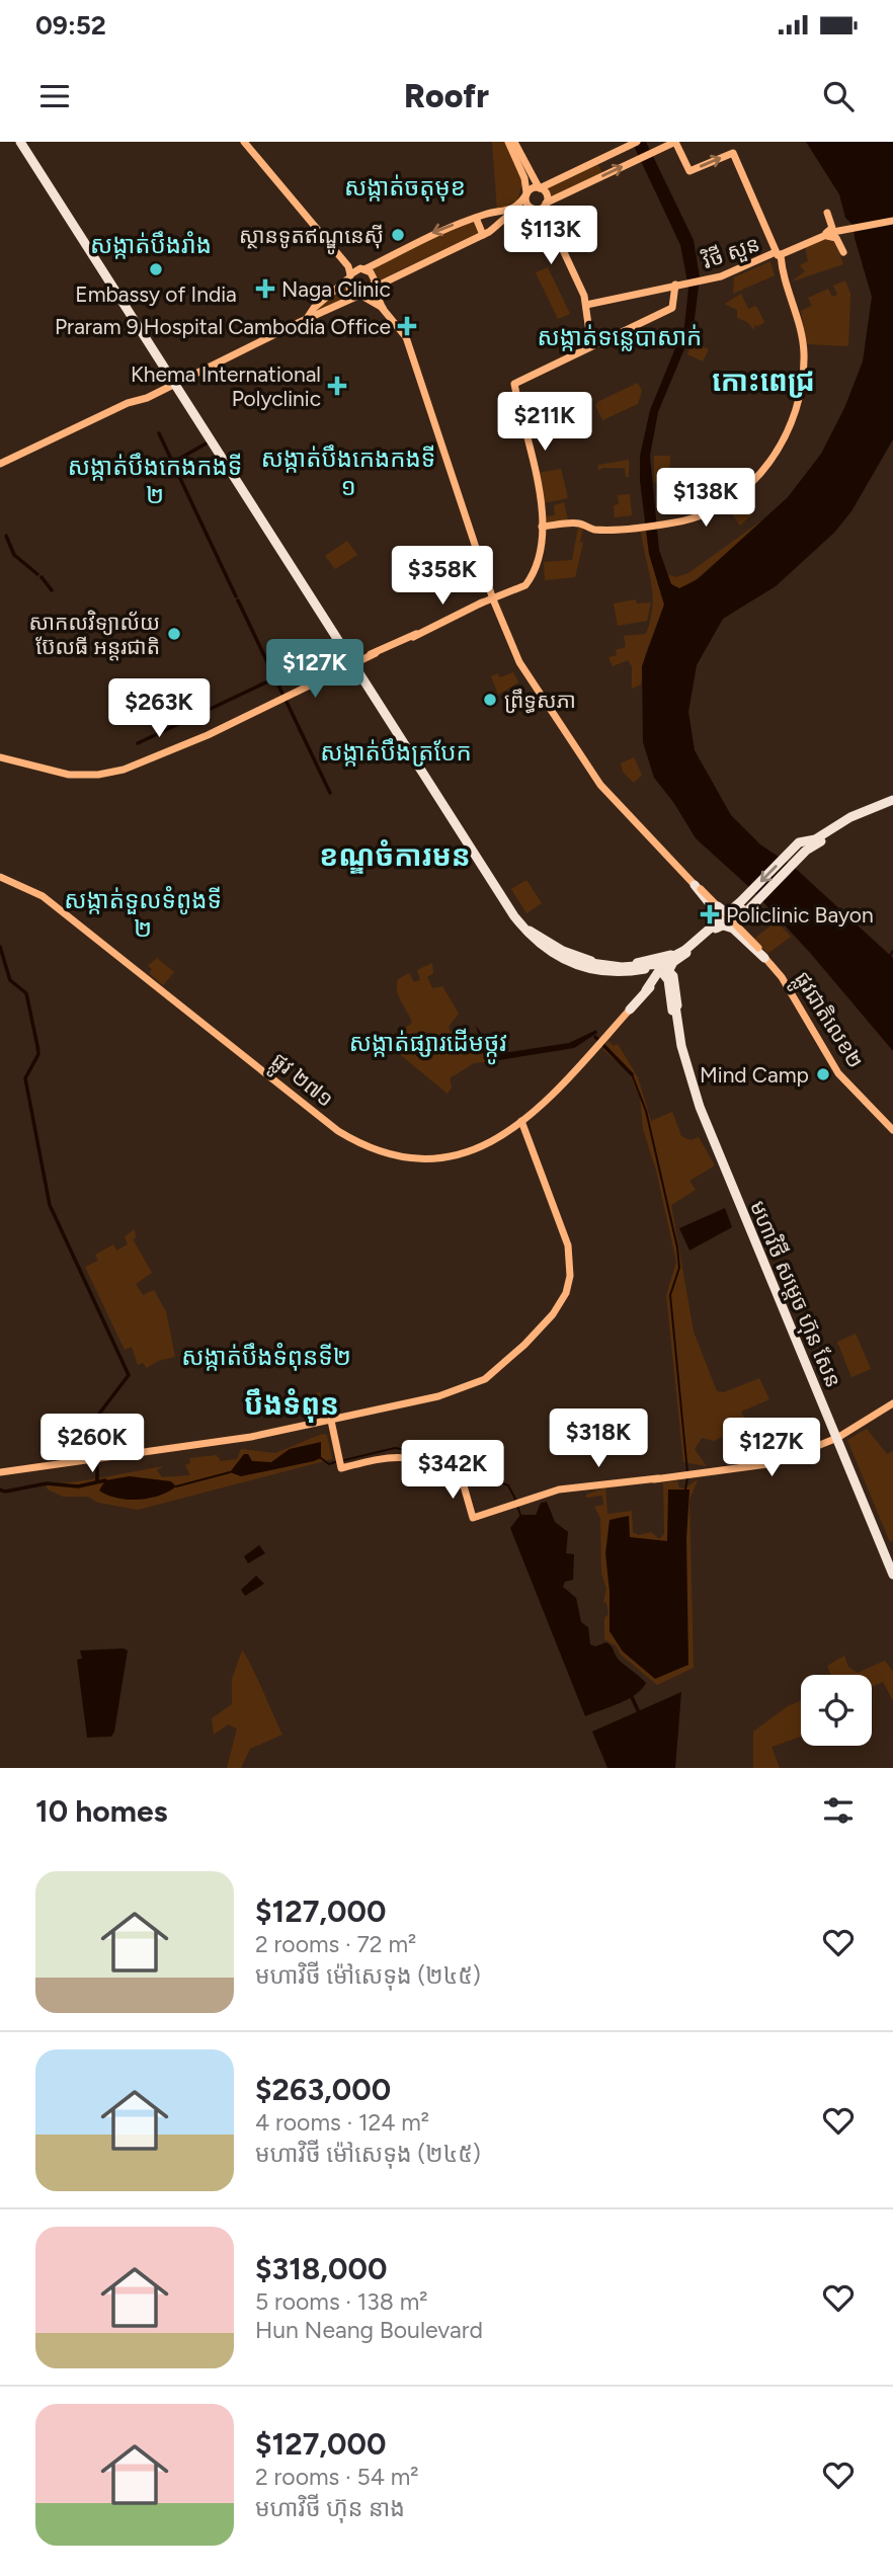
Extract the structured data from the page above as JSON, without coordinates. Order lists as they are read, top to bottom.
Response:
{
  "streets": {
    "highway": ["មហាវិថី សម្តេច ហ៊ុន សែន"],
    "main road": ["វិថី សួន", "ផ្លូវជាតិលេខ២", "ផ្លូវ ២៧១"]
  },
  "districts": [
    "សង្កាត់ចតុមុខ",
    "សង្កាត់បឹងរាំង",
    "សង្កាត់ទន្លេបាសាក់",
    "កោះពេជ្រ",
    "សង្កាត់បឹងកេងកងទី ១",
    "សង្កាត់បឹងកេងកងទី ២",
    "សង្កាត់បឹងត្របែក",
    "ខណ្ឌចំការមន",
    "សង្កាត់ទួលទំពូងទី ២",
    "សង្កាត់ផ្សារដើមថ្កូវ",
    "សង្កាត់បឹងទំពុនទី២",
    "បឹងទំពុន"
  ],
  "places": {
    "other": [
      "ស្ថានទូតឥណ្ឌូនេស៊ី",
      "Embassy of India",
      "សាកលវិទ្យាល័យ ប៊ែលធី អន្តរជាតិ",
      "ព្រឹទ្ធសភា",
      "Mind Camp"
    ],
    "health": [
      "Naga Clinic",
      "Praram 9 Hospital Cambodia Office",
      "Khema International Polyclinic",
      "Policlinic Bayon"
    ]
  },
  "page": {
    "status": "09:52",
    "header": "Roofr",
    "price": [
      "$113K",
      "$211K",
      "$138K",
      "$358K",
      "$127K",
      "$263K",
      "$318K",
      "$260K",
      "$127K",
      "$342K"
    ],
    "heading": "10 homes",
    "list": [
      {
        "name": "$127,000",
        "note": "2 rooms · 72 m² · មហាវិថី ម៉ៅសេទុង (២៤៥)"
      },
      {
        "name": "$263,000",
        "note": "4 rooms · 124 m² · មហាវិថី ម៉ៅសេទុង (២៤៥)"
      },
      {
        "name": "$318,000",
        "note": "5 rooms · 138 m² · Hun Neang Boulevard"
      },
      {
        "name": "$127,000",
        "note": "2 rooms · 54 m² · មហាវិថី ហ៊ុន នាង"
      }
    ]
  }
}
